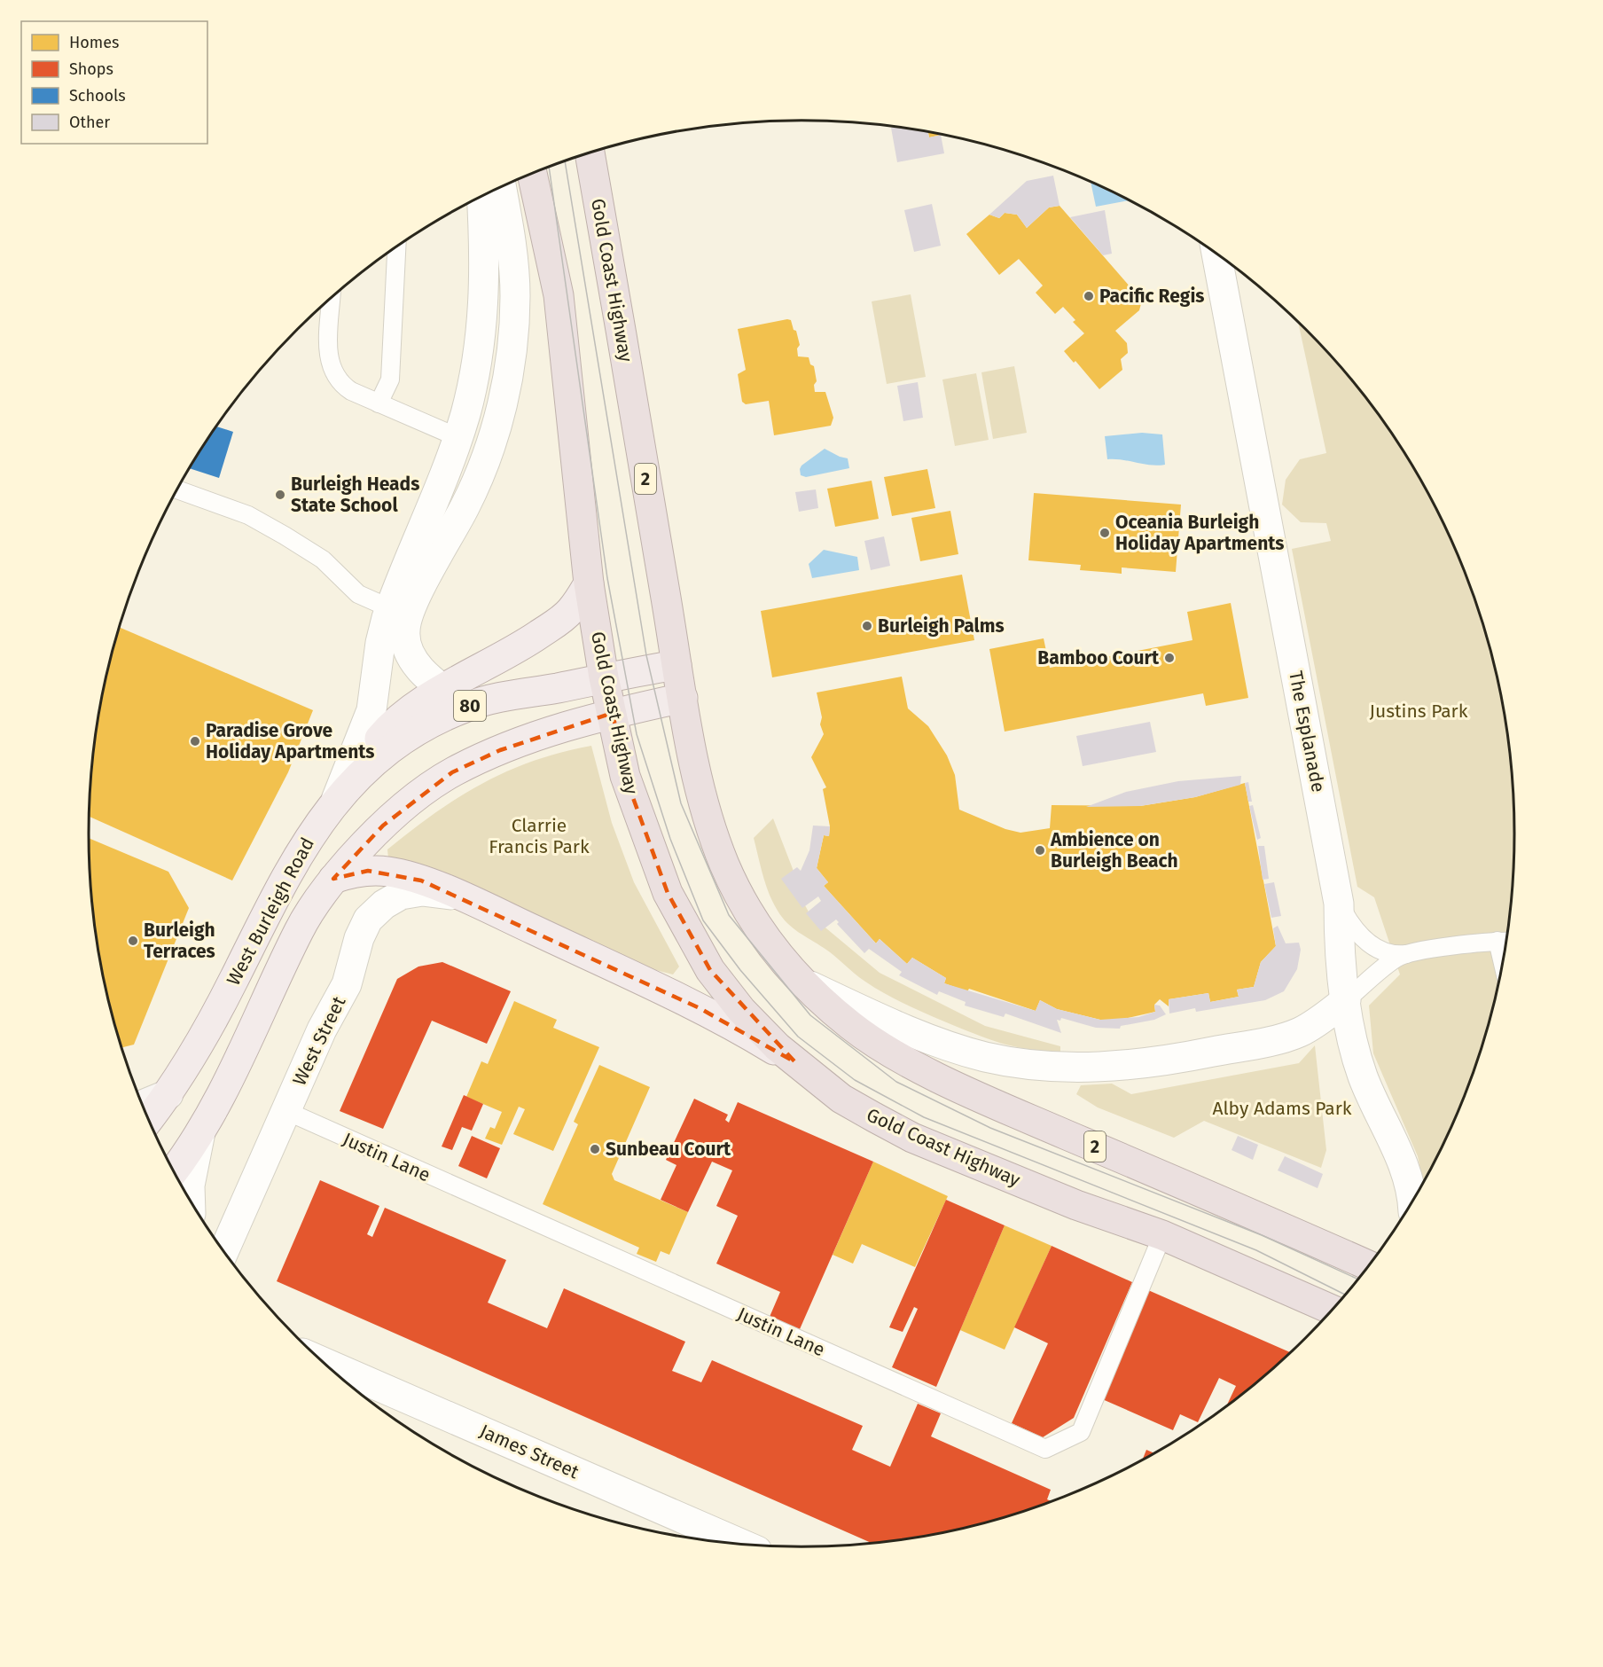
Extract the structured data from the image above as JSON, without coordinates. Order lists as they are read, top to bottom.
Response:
{
  "streets": {
    "highway": ["Gold Coast Highway", "2"],
    "main road": ["80", "West Burleigh Road"],
    "street": ["The Esplanade", "West Street", "James Street"],
    "lane": ["Justin Lane"]
  },
  "crossings": [
    ["Gold Coast Highway", "West Burleigh Road"],
    ["Gold Coast Highway", "Justin Lane"],
    ["West Street", "Justin Lane"]
  ],
  "parks": ["Justins Park", "Clarrie Francis Park", "Alby Adams Park"],
  "places": [
    "Pacific Regis",
    "Burleigh Heads State School",
    "Oceania Burleigh Holiday Apartments",
    "Burleigh Palms",
    "Bamboo Court",
    "Paradise Grove Holiday Apartments",
    "Ambience on Burleigh Beach",
    "Burleigh Terraces",
    "Sunbeau Court"
  ],
  "legend": [
    "Homes",
    "Shops",
    "Schools",
    "Other"
  ]
}
